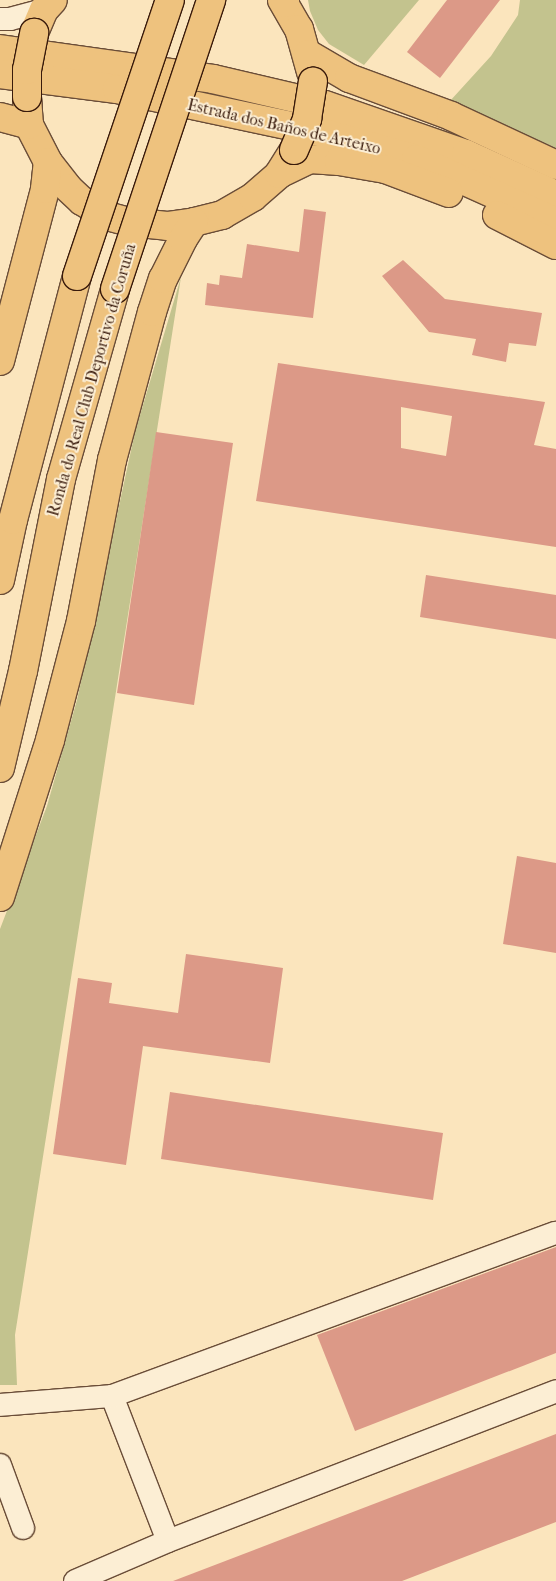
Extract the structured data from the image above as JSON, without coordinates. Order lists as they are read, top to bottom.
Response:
{
  "streets": {
    "main road": ["Estrada dos Baños de Arteixo", "Ronda do Real Club Deportivo da Coruña"]
  }
}
